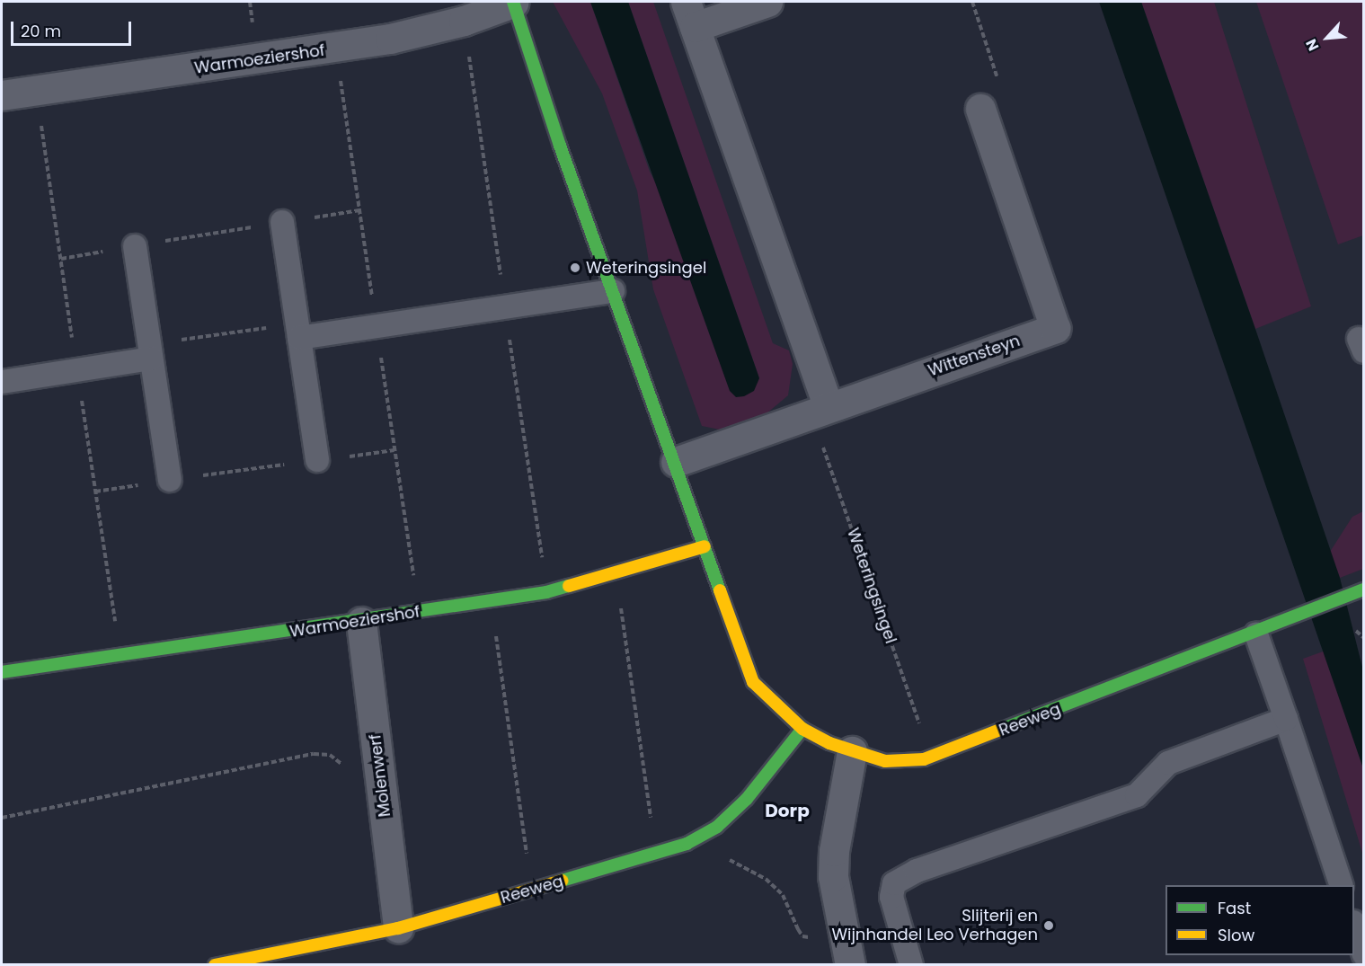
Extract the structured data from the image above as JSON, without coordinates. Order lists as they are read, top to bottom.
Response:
{
  "streets": {
    "main road": ["Warmoeziershof", "Reeweg"],
    "street": ["Wittensteyn", "Molenwerf"],
    "path": ["Weteringsingel"]
  },
  "crossings": [
    ["Warmoeziershof", "Reeweg"],
    ["Warmoeziershof", "Molenwerf"],
    ["Wittensteyn", "Weteringsingel"],
    ["Weteringsingel", "Reeweg"],
    ["Reeweg", "Molenwerf"]
  ],
  "districts": ["Dorp"],
  "places": ["Weteringsingel", "Slijterij en Wijnhandel Leo Verhagen"],
  "legend": ["Fast", "Slow"],
  "scale_bar": "20 m",
  "north": "bottom left"
}
